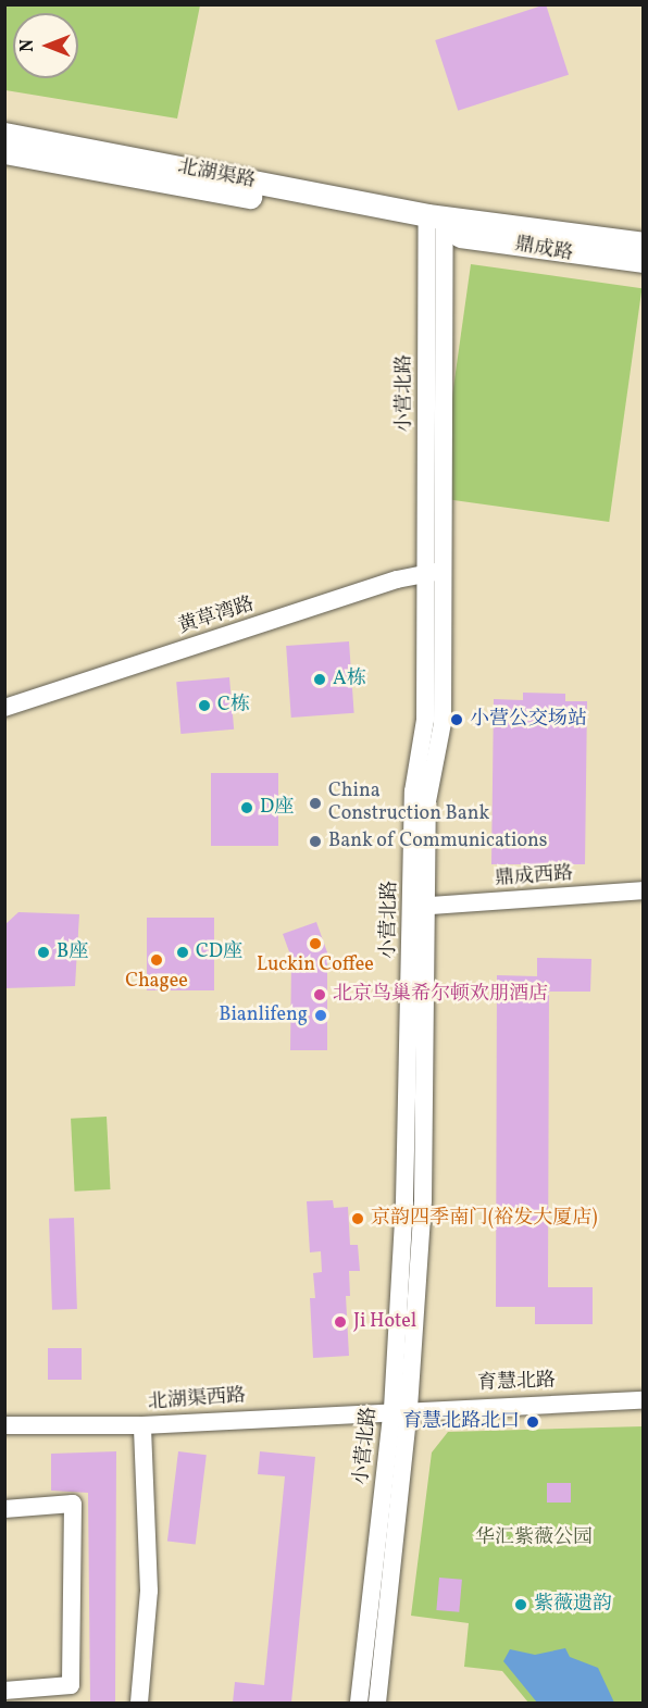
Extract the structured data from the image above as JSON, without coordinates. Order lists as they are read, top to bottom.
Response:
{
  "streets": {
    "main road": ["北湖渠路", "鼎成路"],
    "street": [
      "小营北路",
      "黄草湾路",
      "鼎成西路",
      "育慧北路",
      "北湖渠西路"
    ]
  },
  "crossings": [
    ["北湖渠路", "鼎成路"],
    ["北湖渠路", "小营北路"],
    ["鼎成路", "小营北路"],
    ["小营北路", "黄草湾路"],
    ["小营北路", "鼎成西路"],
    ["小营北路", "育慧北路"],
    ["小营北路", "北湖渠西路"],
    ["育慧北路", "北湖渠西路"]
  ],
  "parks": ["华汇紫薇公园"],
  "places": [
    "A栋",
    "C栋",
    "小营公交场站",
    "China Construction Bank",
    "D座",
    "Bank of Communications",
    "Luckin Coffee",
    "B座",
    "CD座",
    "Chagee",
    "北京鸟巢希尔顿欢朋酒店",
    "Bianlifeng",
    "京韵四季南门(裕发大厦店)",
    "Ji Hotel",
    "育慧北路北口",
    "紫薇遗韵"
  ],
  "north": "left"
}
